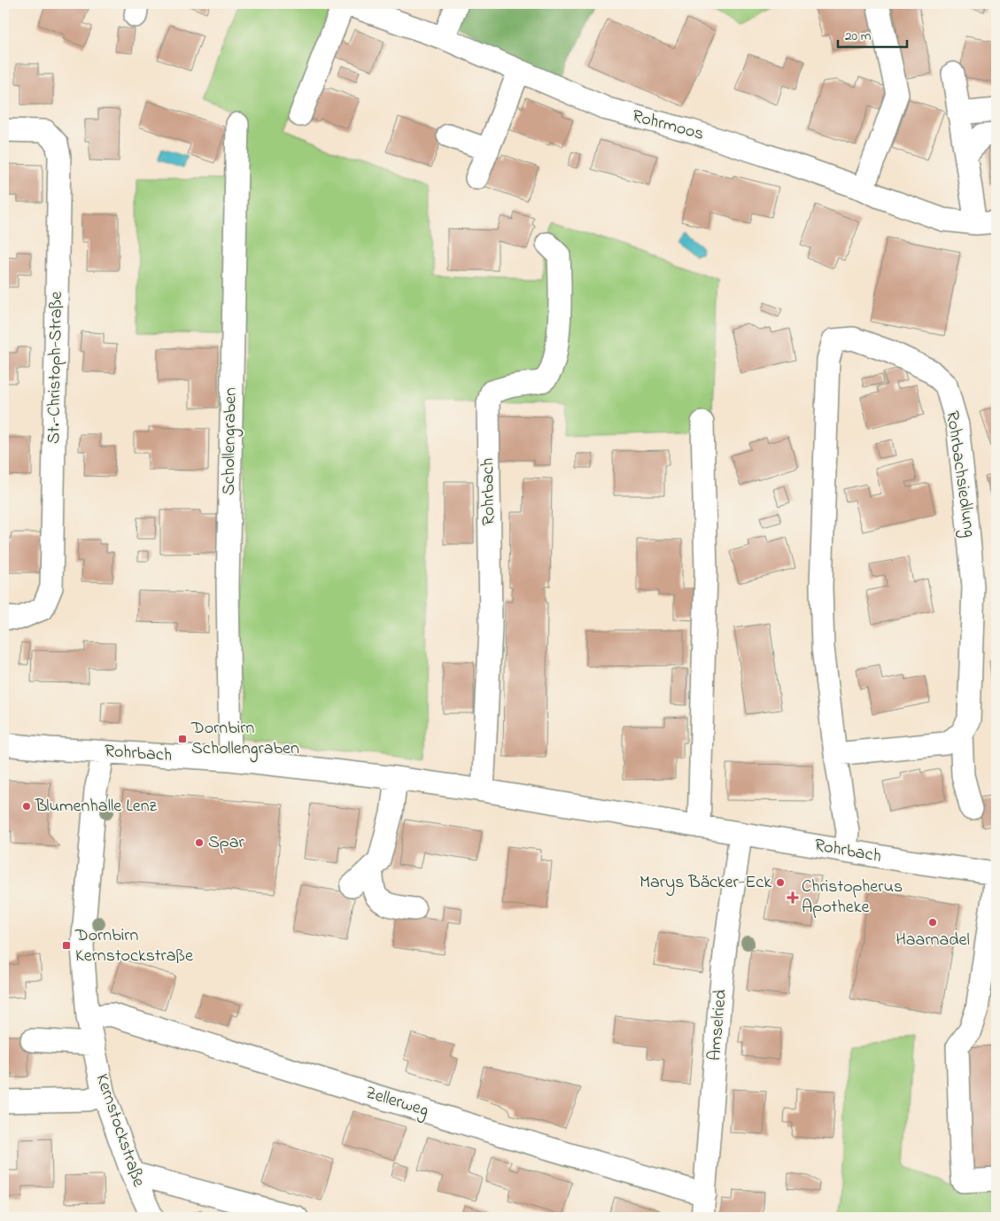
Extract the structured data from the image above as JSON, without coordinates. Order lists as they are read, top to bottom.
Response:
{
  "streets": {
    "street": [
      "Rohrmoos",
      "St.-Christoph-Straße",
      "Schollengraben",
      "Rohrbachsiedlung",
      "Rohrbach",
      "Amselried",
      "Zellerweg",
      "Kernstockstraße"
    ]
  },
  "crossings": [
    ["Schollengraben", "Rohrbach"],
    ["Rohrbachsiedlung", "Rohrbach"],
    ["Rohrbach", "Amselried"],
    ["Rohrbach", "Kernstockstraße"],
    ["Amselried", "Zellerweg"],
    ["Zellerweg", "Kernstockstraße"]
  ],
  "places": {
    "transit": ["Dornbirn Schollengraben", "Dornbirn Kernstockstraße"],
    "other": [
      "Blumenhalle Lenz",
      "Spar",
      "Marys Bäcker-Eck",
      "Haarnadel"
    ],
    "health": ["Christopherus Apotheke"]
  },
  "scale_bar": "20 m"
}
